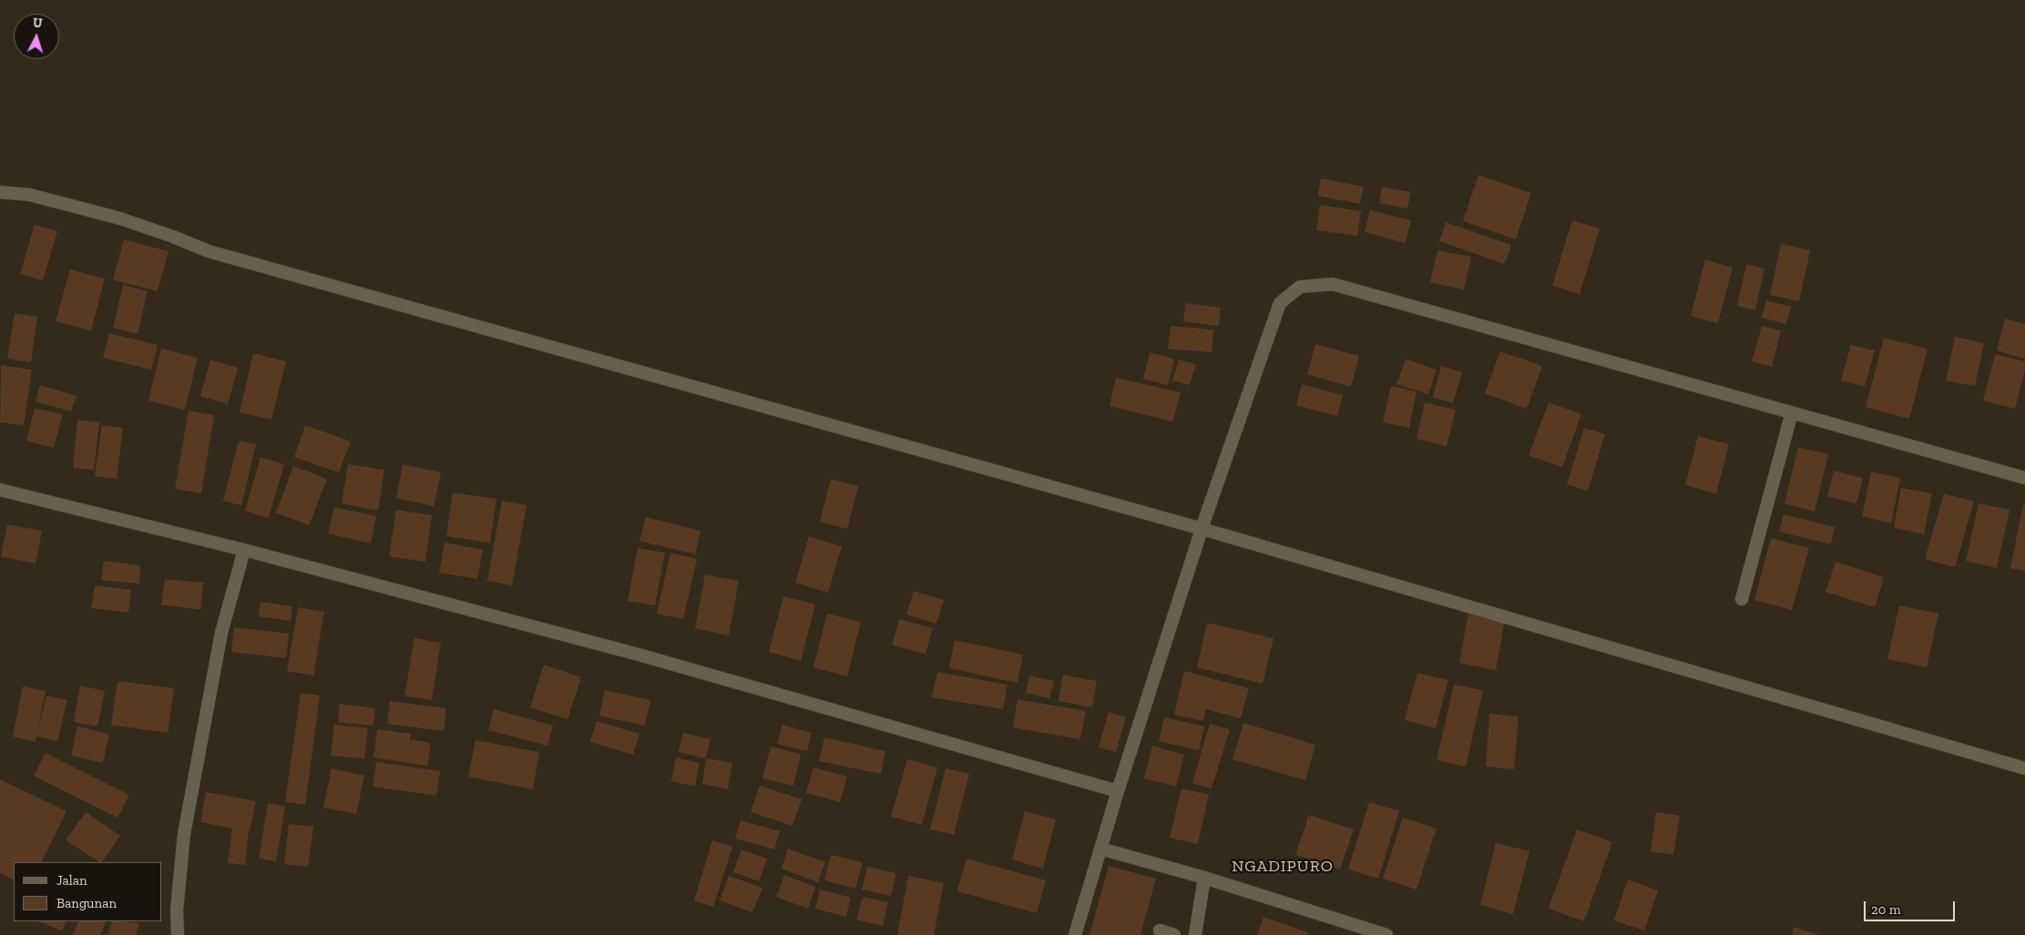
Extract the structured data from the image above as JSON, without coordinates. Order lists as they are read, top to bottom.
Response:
{
  "districts": ["NGADIPURO"],
  "legend": ["Jalan", "Bangunan"],
  "scale_bar": "20 m",
  "north": "top"
}
